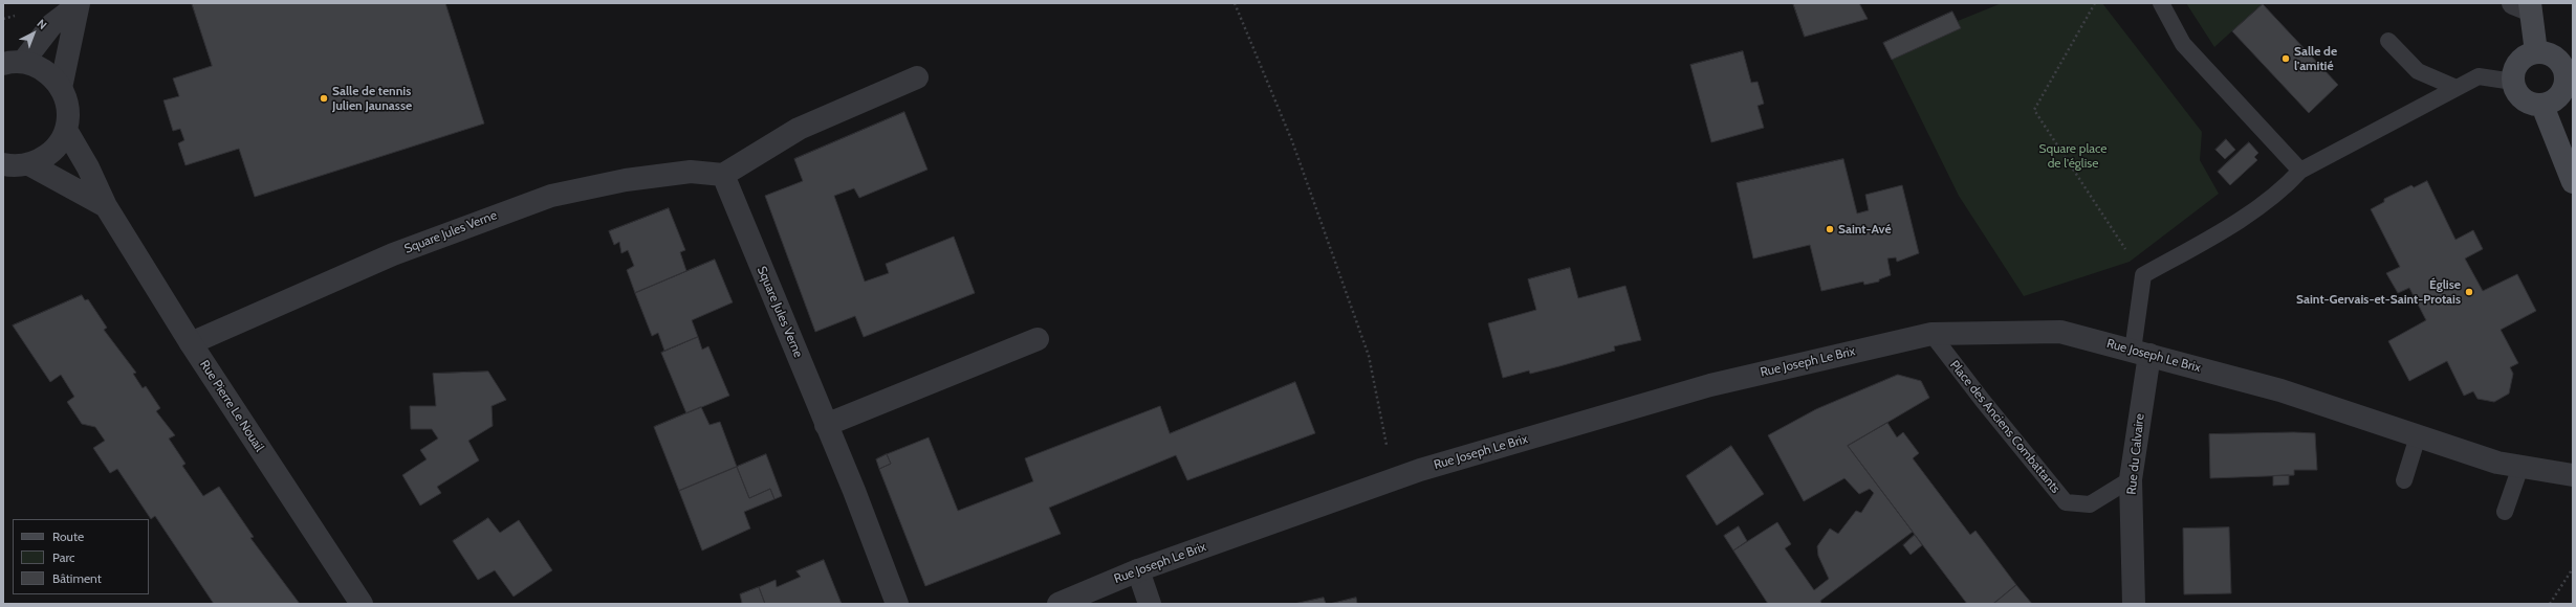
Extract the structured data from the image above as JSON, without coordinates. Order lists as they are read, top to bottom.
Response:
{
  "streets": {
    "street": [
      "Square Jules Verne",
      "Rue Joseph Le Brix",
      "Rue Pierre Le Nouail",
      "Rue du Calvaire"
    ],
    "lane": ["Place des Anciens Combattants"]
  },
  "crossings": [
    ["Square Jules Verne", "Rue Pierre Le Nouail"],
    ["Rue Joseph Le Brix", "Place des Anciens Combattants"],
    ["Rue Joseph Le Brix", "Rue du Calvaire"],
    ["Place des Anciens Combattants", "Rue du Calvaire"]
  ],
  "parks": ["Square place de l'église"],
  "places": [
    "Salle de l'amitié",
    "Salle de tennis Julien Jaunasse",
    "Saint-Avé",
    "Église Saint-Gervais-et-Saint-Protais"
  ],
  "legend": ["Route", "Parc", "Bâtiment"],
  "north": "top right"
}
